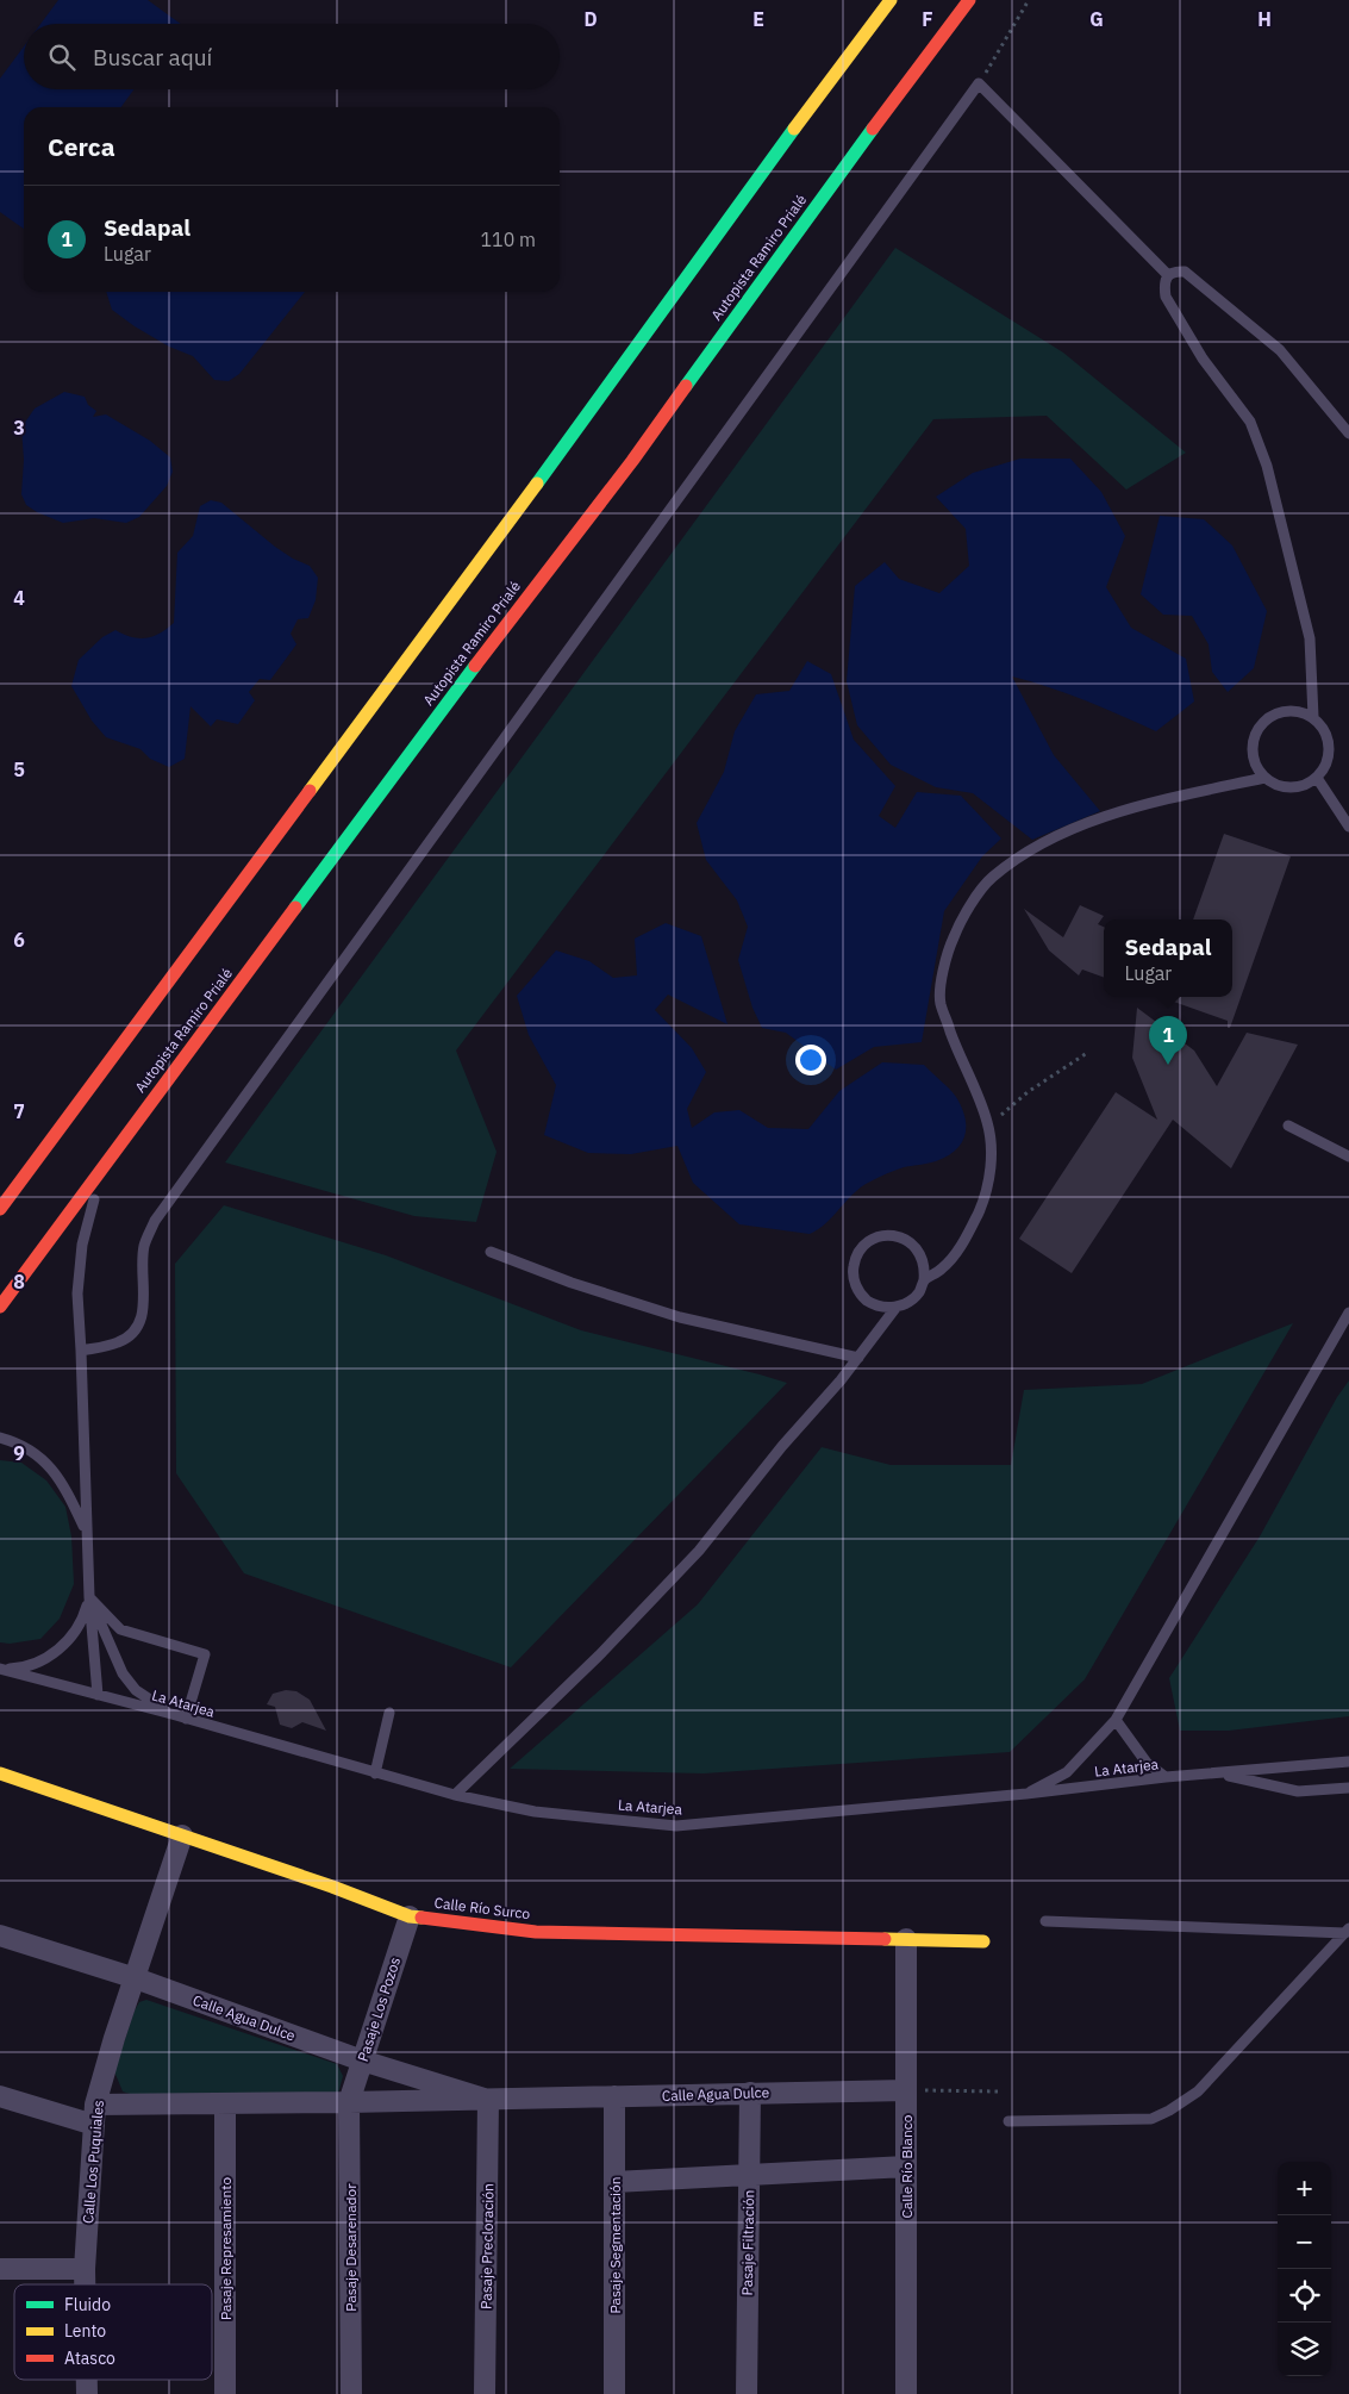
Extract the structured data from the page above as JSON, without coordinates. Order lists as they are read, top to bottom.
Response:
{
  "streets": {
    "main road": ["Autopista Ramiro Prialé", "Calle Río Surco"],
    "street": [
      "Pasaje Los Pozos",
      "Calle Agua Dulce",
      "Calle Los Puquiales",
      "Calle Río Blanco",
      "Pasaje Filtración",
      "Pasaje Segmentación",
      "Pasaje Precloración",
      "Pasaje Desarenador",
      "Pasaje Represamiento"
    ],
    "lane": ["La Atarjea"]
  },
  "crossings": [
    ["Calle Río Surco", "Pasaje Los Pozos"],
    ["Calle Río Surco", "Calle Los Puquiales"],
    ["Calle Río Surco", "Calle Río Blanco"],
    ["Pasaje Los Pozos", "Calle Agua Dulce"],
    ["Pasaje Los Pozos", "Pasaje Desarenador"],
    ["Calle Agua Dulce", "Calle Los Puquiales"],
    ["Calle Agua Dulce", "Calle Río Blanco"],
    ["Calle Agua Dulce", "Pasaje Filtración"],
    ["Calle Agua Dulce", "Pasaje Segmentación"],
    ["Calle Agua Dulce", "Pasaje Precloración"],
    ["Calle Agua Dulce", "Pasaje Desarenador"],
    ["Calle Agua Dulce", "Pasaje Represamiento"]
  ],
  "legend": ["Fluido", "Lento", "Atasco"],
  "page": {
    "search": "Buscar aquí",
    "heading": "Cerca",
    "list": [
      {
        "mark": "1",
        "name": "Sedapal",
        "note": "Lugar",
        "value": "110 m"
      }
    ],
    "popup": ["Sedapal", "Lugar"],
    "pins": "1",
    "map_buttons": ["+", "−"]
  },
  "grid": {
    "columns": [
      "D",
      "E",
      "F",
      "G",
      "H"
    ],
    "rows": [
      "3",
      "4",
      "5",
      "6",
      "7",
      "8",
      "9"
    ]
  }
}
